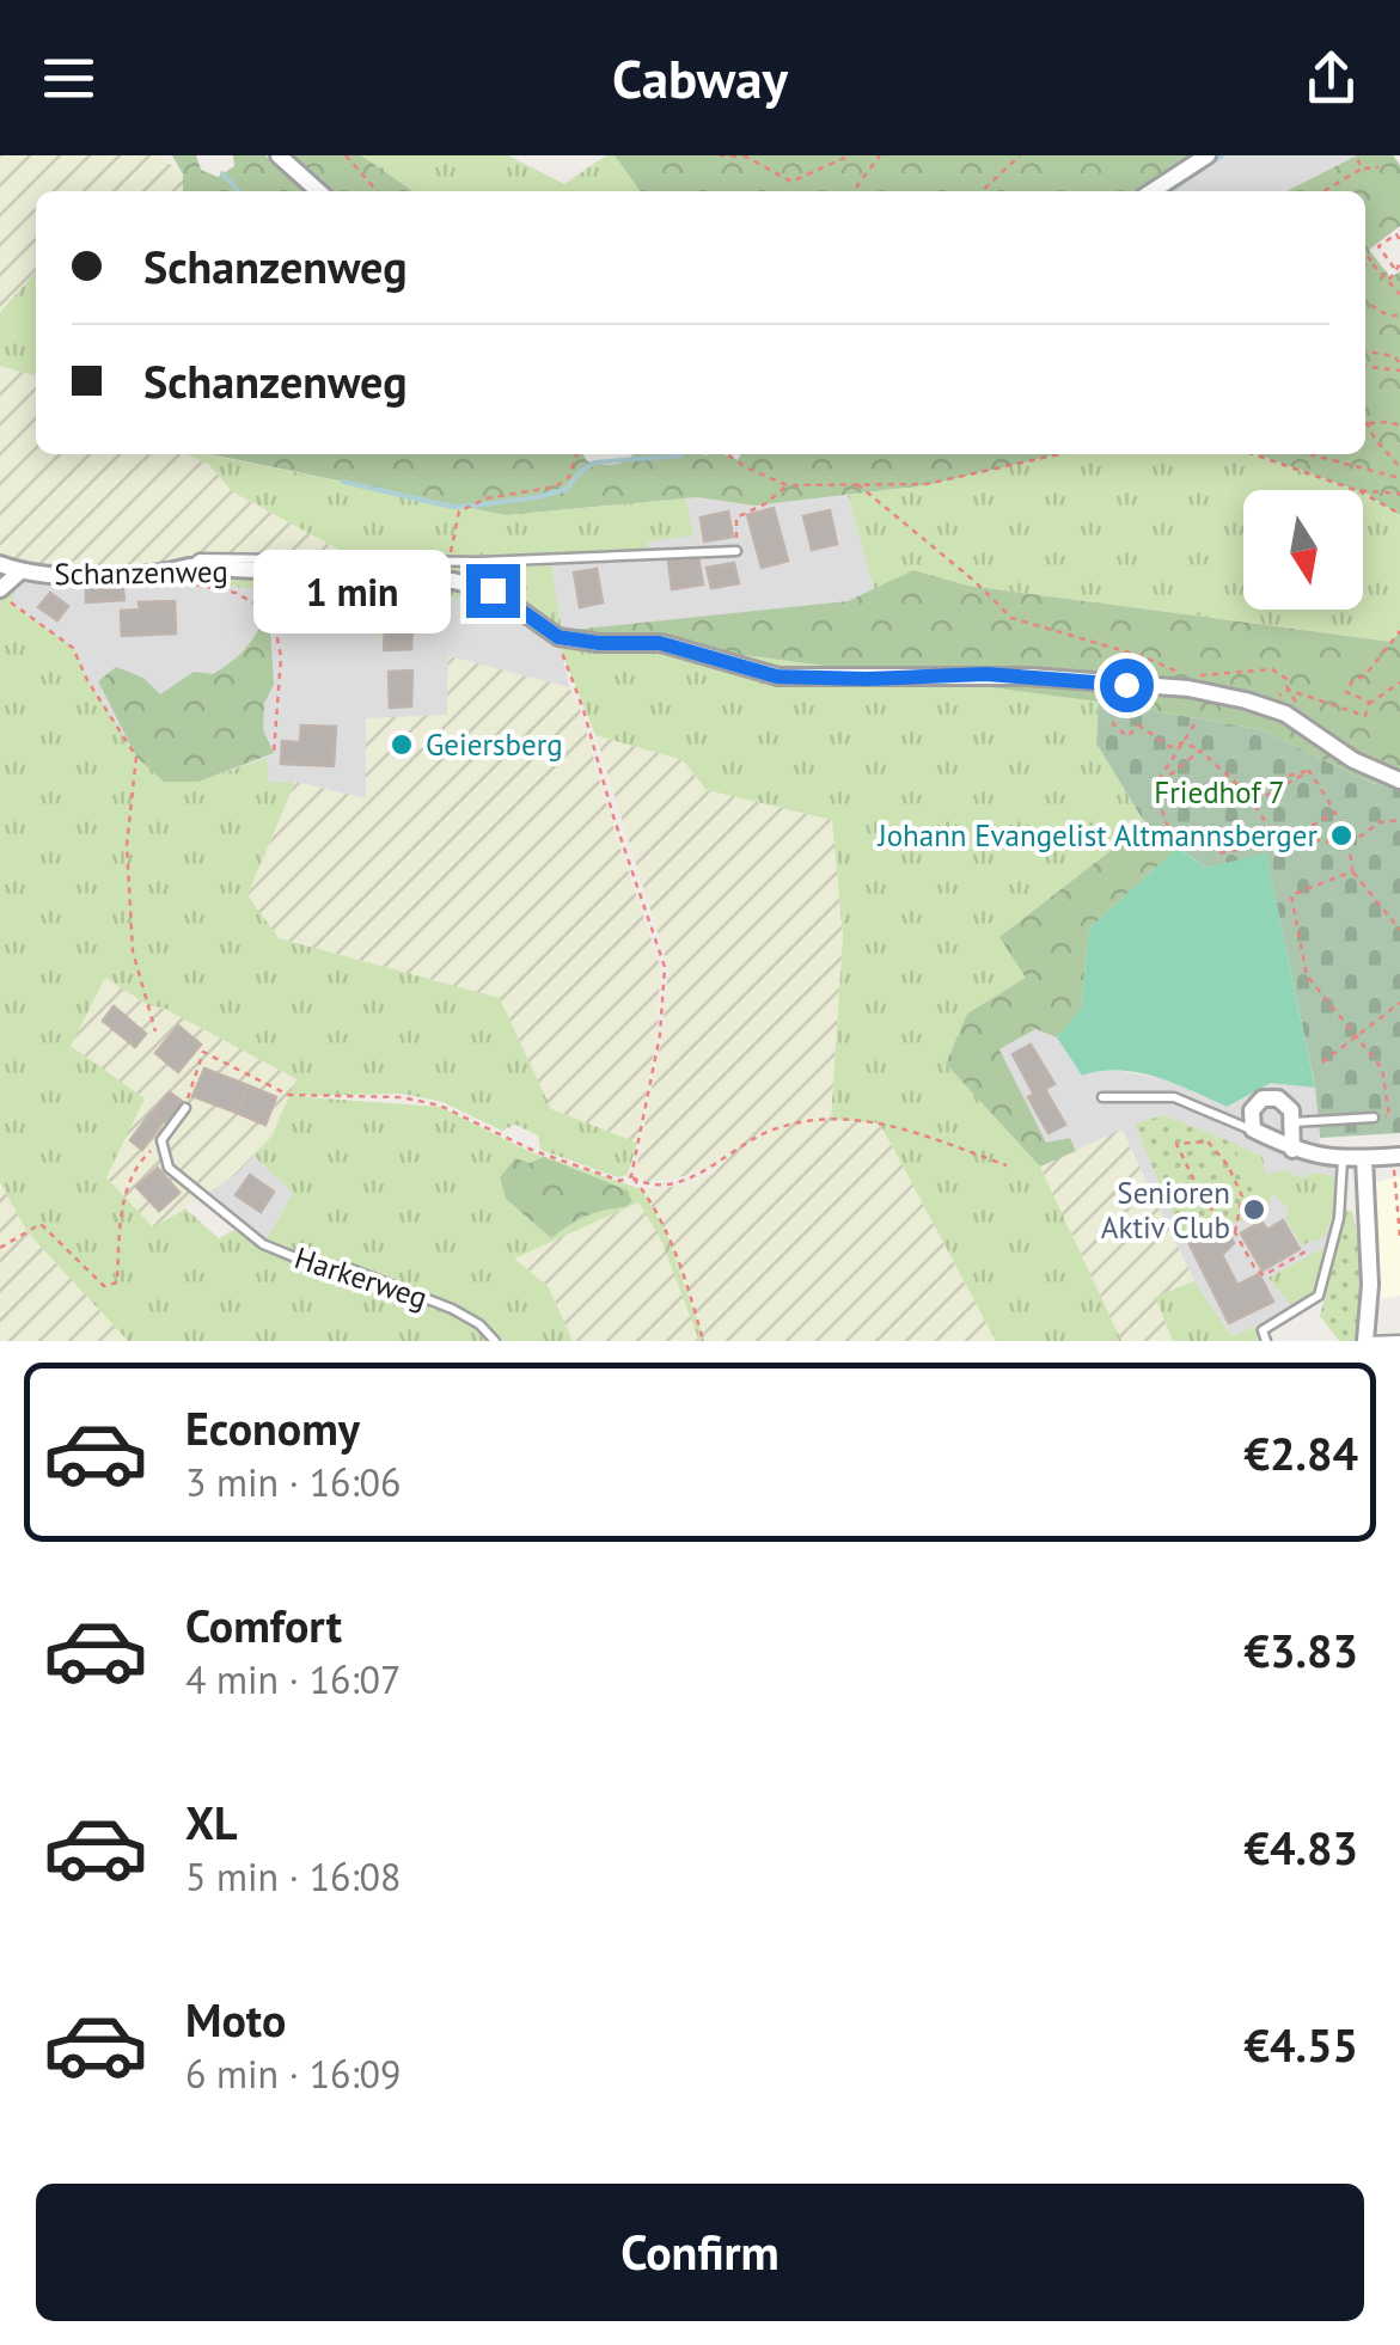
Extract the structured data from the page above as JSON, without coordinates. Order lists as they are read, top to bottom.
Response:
{
  "streets": {
    "street": ["Schanzenweg"],
    "lane": ["Harkerweg"]
  },
  "parks": ["Friedhof 7"],
  "places": ["Geiersberg", "Johann Evangelist Altmannsberger", "Senioren Aktiv Club"],
  "north": "bottom",
  "page": {
    "header": "Cabway",
    "banner": ["Schanzenweg", "Schanzenweg"],
    "bubble": "1 min",
    "list": [
      {
        "name": "Economy",
        "note": "3 min · 16:06",
        "value": "€2.84"
      },
      {
        "name": "Comfort",
        "note": "4 min · 16:07",
        "value": "€3.83"
      },
      {
        "name": "XL",
        "note": "5 min · 16:08",
        "value": "€4.83"
      },
      {
        "name": "Moto",
        "note": "6 min · 16:09",
        "value": "€4.55"
      }
    ],
    "buttons": "Confirm"
  }
}
